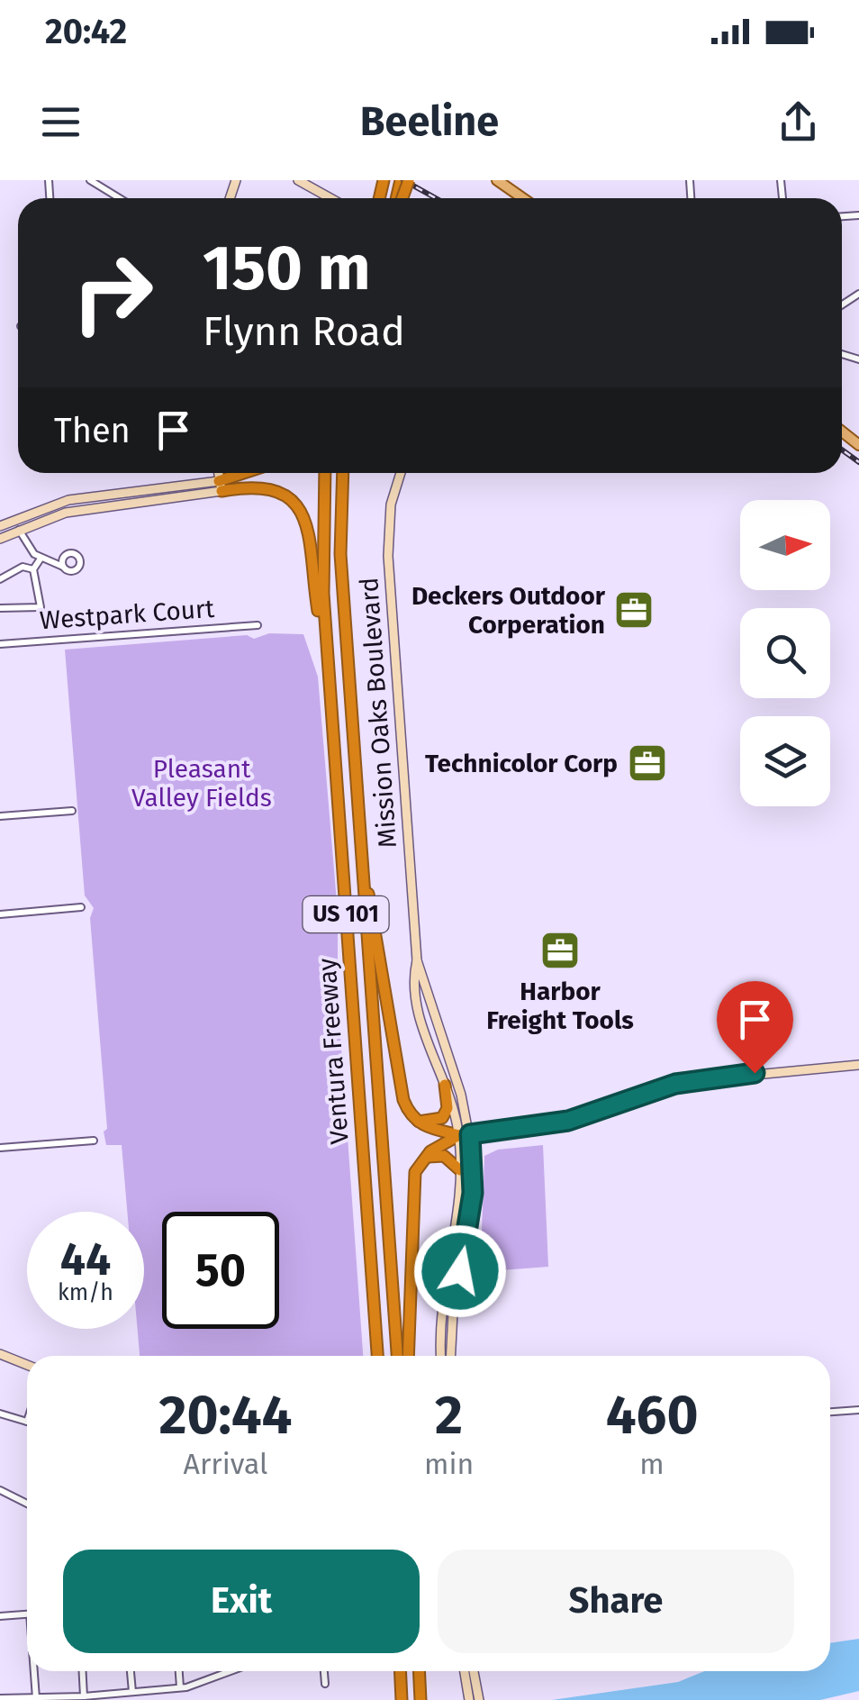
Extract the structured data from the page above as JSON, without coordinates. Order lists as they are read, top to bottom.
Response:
{
  "streets": {
    "highway": ["US 101", "Ventura Freeway"],
    "main road": ["Mission Oaks Boulevard"],
    "street": ["Westpark Court"]
  },
  "parks": ["Pleasant Valley Fields"],
  "places": {
    "office": ["Deckers Outdoor Corperation", "Technicolor Corp", "Harbor Freight Tools"]
  },
  "north": "right",
  "page": {
    "status": "20:42",
    "header": "Beeline",
    "turn": ["150 m", "Flynn Road"],
    "then": "Then",
    "speed": "44 km/h",
    "limit": "50",
    "eta": [
      "20:44",
      "Arrival",
      "2",
      "min",
      "460",
      "m"
    ],
    "buttons": ["Exit", "Share"]
  }
}
